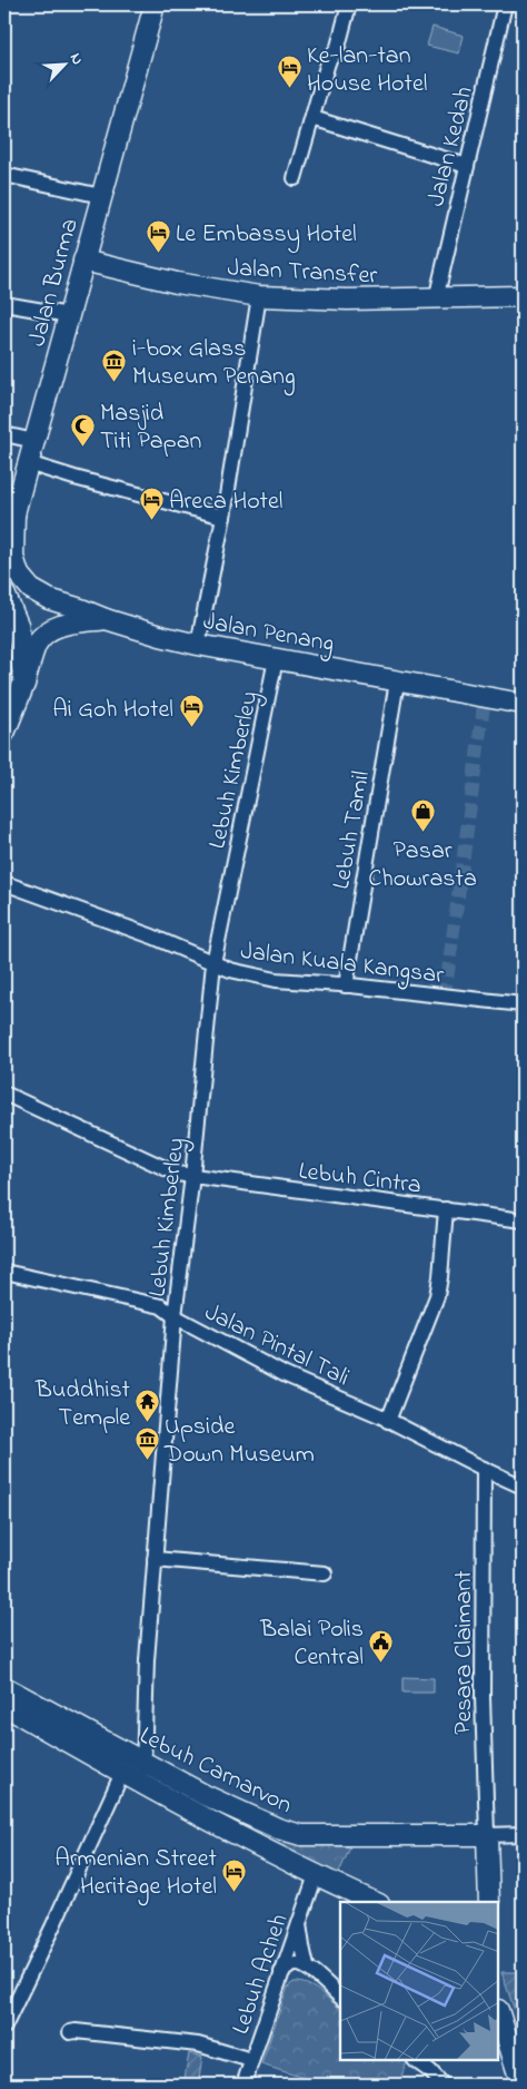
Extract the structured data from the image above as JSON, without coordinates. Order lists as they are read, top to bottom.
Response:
{
  "streets": {
    "main road": [
      "Jalan Transfer",
      "Jalan Burma",
      "Jalan Penang",
      "Lebuh Carnarvon"
    ],
    "street": [
      "Jalan Kedah",
      "Lebuh Kimberley",
      "Lebuh Tamil",
      "Jalan Kuala Kangsar",
      "Lebuh Cintra",
      "Jalan Pintal Tali",
      "Pesara Claimant",
      "Lebuh Acheh"
    ]
  },
  "crossings": [
    ["Jalan Kedah", "Jalan Transfer"],
    ["Jalan Transfer", "Jalan Burma"],
    ["Jalan Burma", "Jalan Penang"],
    ["Jalan Penang", "Lebuh Kimberley"],
    ["Jalan Penang", "Lebuh Tamil"],
    ["Lebuh Kimberley", "Jalan Kuala Kangsar"],
    ["Lebuh Kimberley", "Lebuh Cintra"],
    ["Lebuh Kimberley", "Jalan Pintal Tali"],
    ["Lebuh Kimberley", "Lebuh Carnarvon"],
    ["Lebuh Tamil", "Jalan Kuala Kangsar"],
    ["Jalan Pintal Tali", "Pesara Claimant"],
    ["Pesara Claimant", "Lebuh Carnarvon"],
    ["Lebuh Carnarvon", "Lebuh Acheh"]
  ],
  "places": {
    "hotel": [
      "Ke-lan-tan House Hotel",
      "Le Embassy Hotel",
      "Areca Hotel",
      "Ai Goh Hotel",
      "Armenian Street Heritage Hotel"
    ],
    "museum": ["i-box Glass Museum Penang", "Upside Down Museum"],
    "mosque": ["Masjid Titi Papan"],
    "shop": ["Pasar Chowrasta"],
    "temple": ["Buddhist Temple"],
    "public building": ["Balai Polis Central"]
  },
  "north": "top right"
}
